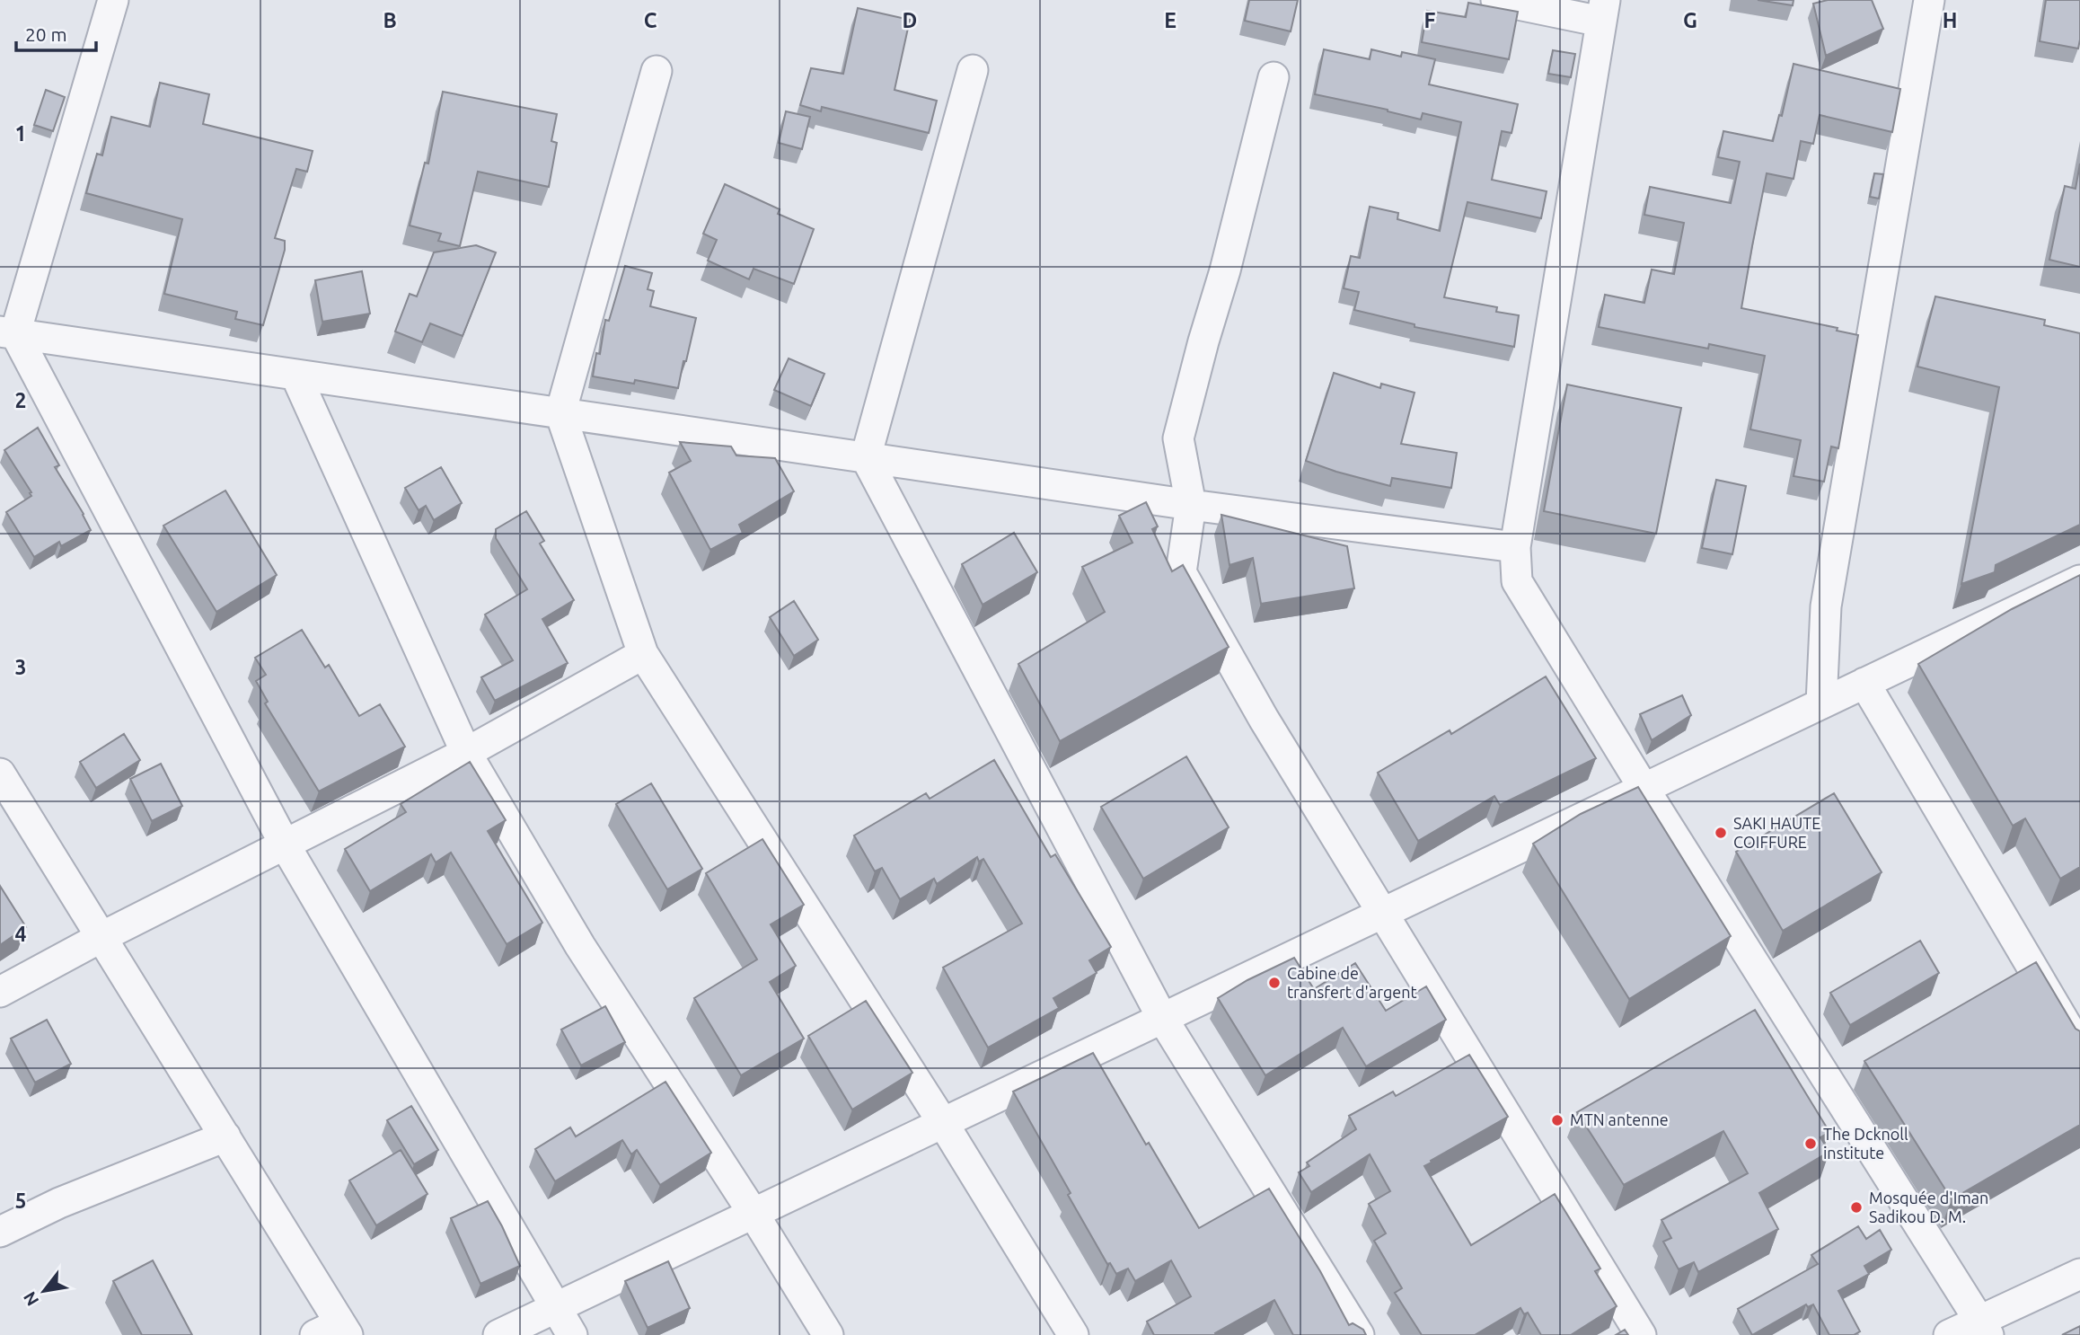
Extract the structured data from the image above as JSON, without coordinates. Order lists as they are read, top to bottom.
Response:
{
  "places": [
    "SAKI HAUTE COIFFURE",
    "Cabine de transfert d'argent",
    "MTN antenne",
    "The Dcknoll institute",
    "Mosquée d'Iman Sadikou D. M."
  ],
  "scale_bar": "20 m",
  "north": "bottom left",
  "grid": {
    "columns": [
      "B",
      "C",
      "D",
      "E",
      "F",
      "G",
      "H"
    ],
    "rows": [
      "1",
      "2",
      "3",
      "4",
      "5"
    ]
  }
}
